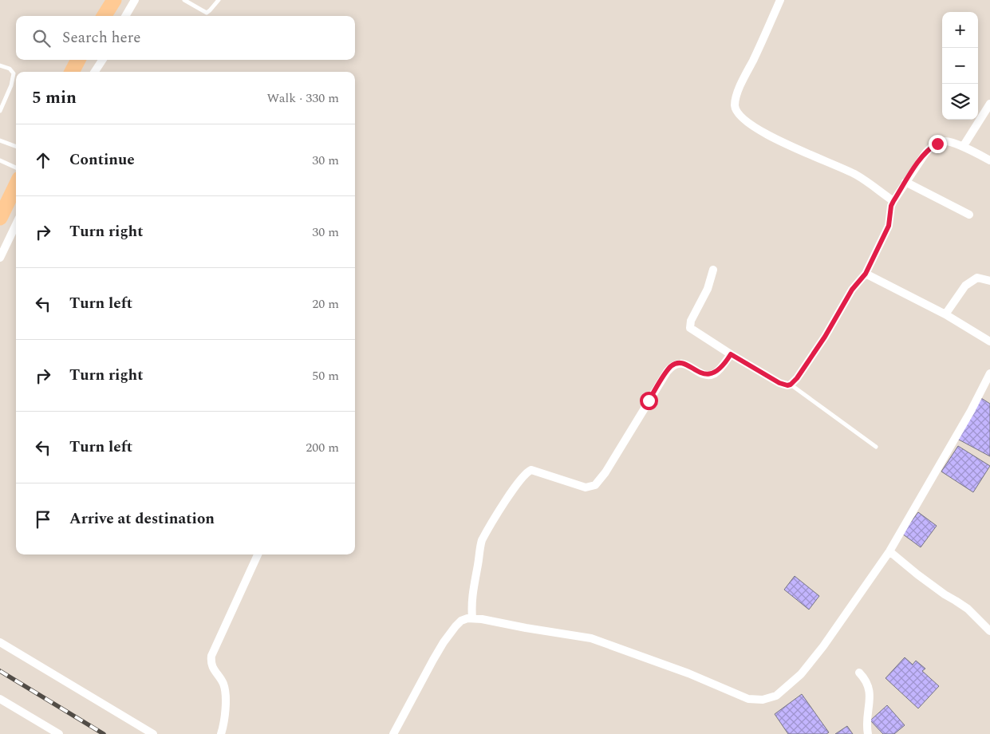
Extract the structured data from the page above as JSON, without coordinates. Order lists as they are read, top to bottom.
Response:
{
  "page": {
    "map_buttons": ["+", "−"],
    "search": "Search here",
    "heading": ["5 min", "Walk · 330 m"],
    "list": [
      ["Continue", "30 m"],
      ["Turn right", "30 m"],
      ["Turn left", "20 m"],
      ["Turn right", "50 m"],
      ["Turn left", "200 m"],
      "Arrive at destination"
    ]
  }
}
